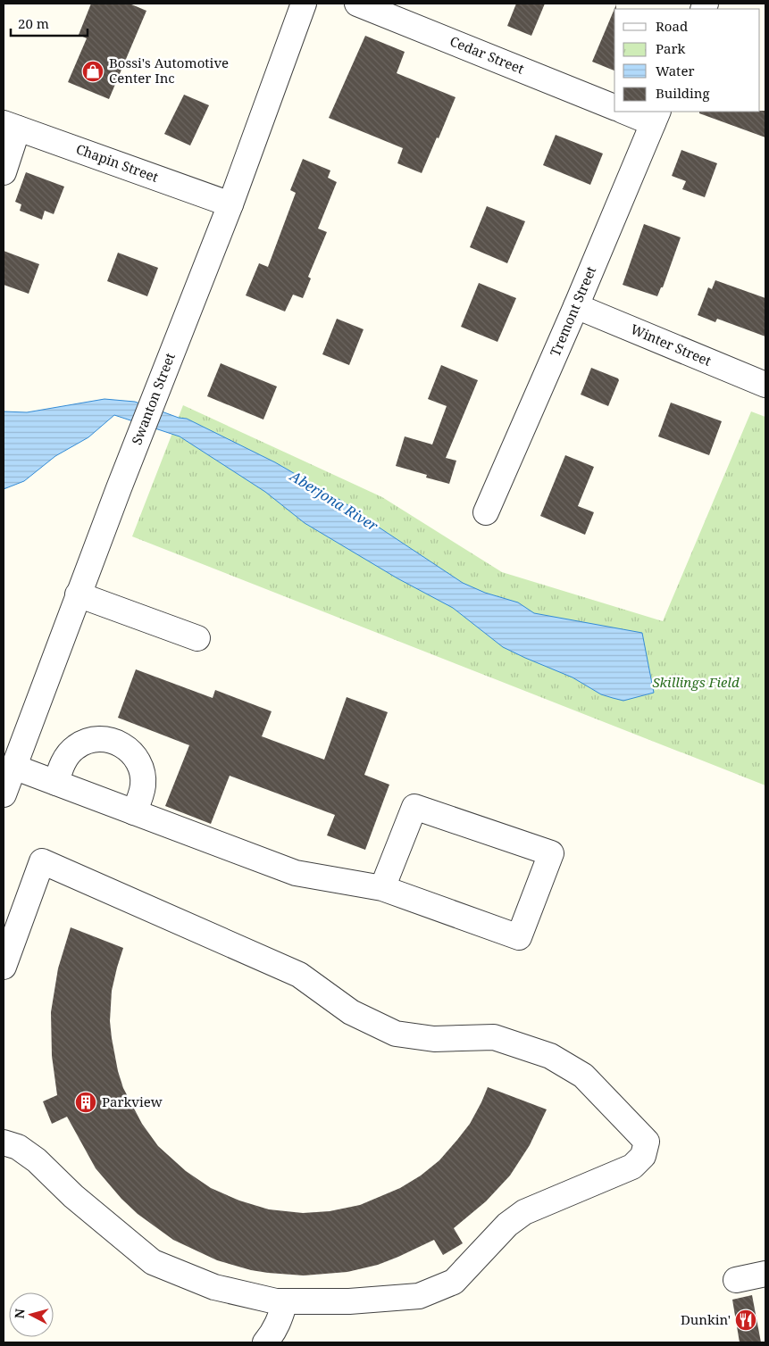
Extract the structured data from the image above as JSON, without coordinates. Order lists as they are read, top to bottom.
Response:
{
  "streets": {
    "street": [
      "Cedar Street",
      "Chapin Street",
      "Tremont Street",
      "Winter Street",
      "Swanton Street"
    ]
  },
  "crossings": [
    ["Chapin Street", "Swanton Street"],
    ["Tremont Street", "Winter Street"]
  ],
  "water": ["Aberjona River"],
  "parks": ["Skillings Field"],
  "places": {
    "shop": ["Bossi's Automotive Center Inc"],
    "building": ["Parkview"],
    "restaurant": ["Dunkin'"]
  },
  "legend": [
    "Road",
    "Park",
    "Water",
    "Building"
  ],
  "scale_bar": "20 m",
  "north": "left"
}
